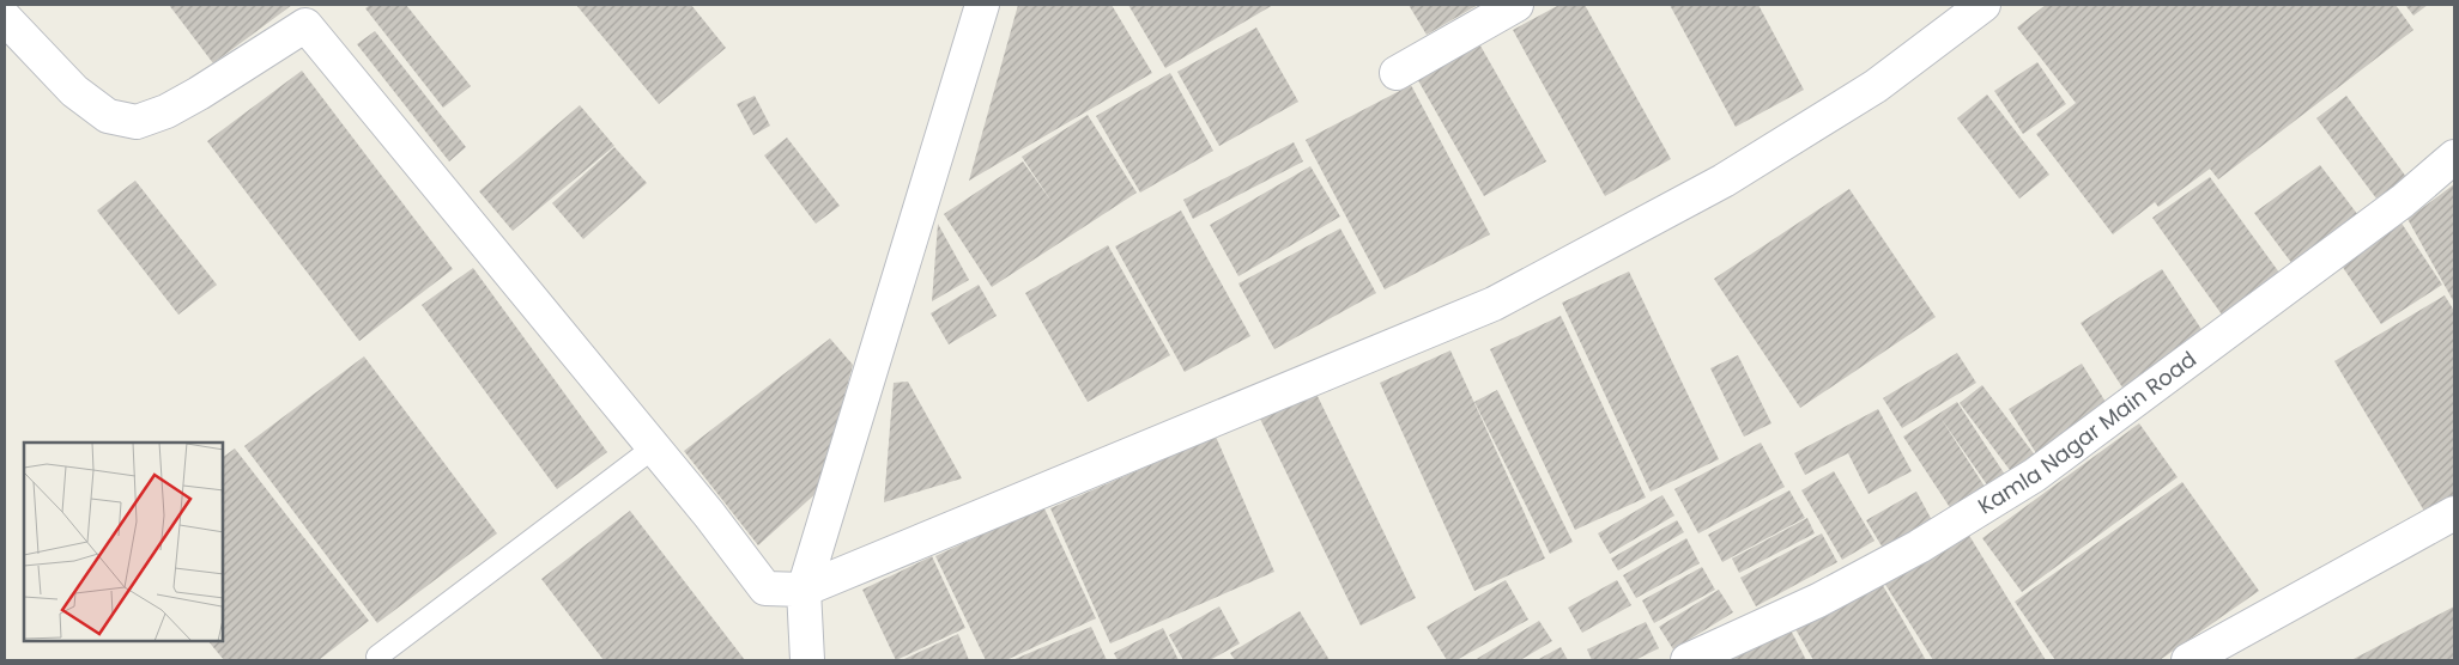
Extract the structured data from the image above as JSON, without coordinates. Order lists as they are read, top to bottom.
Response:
{
  "streets": {
    "street": ["Kamla Nagar Main Road"]
  }
}
